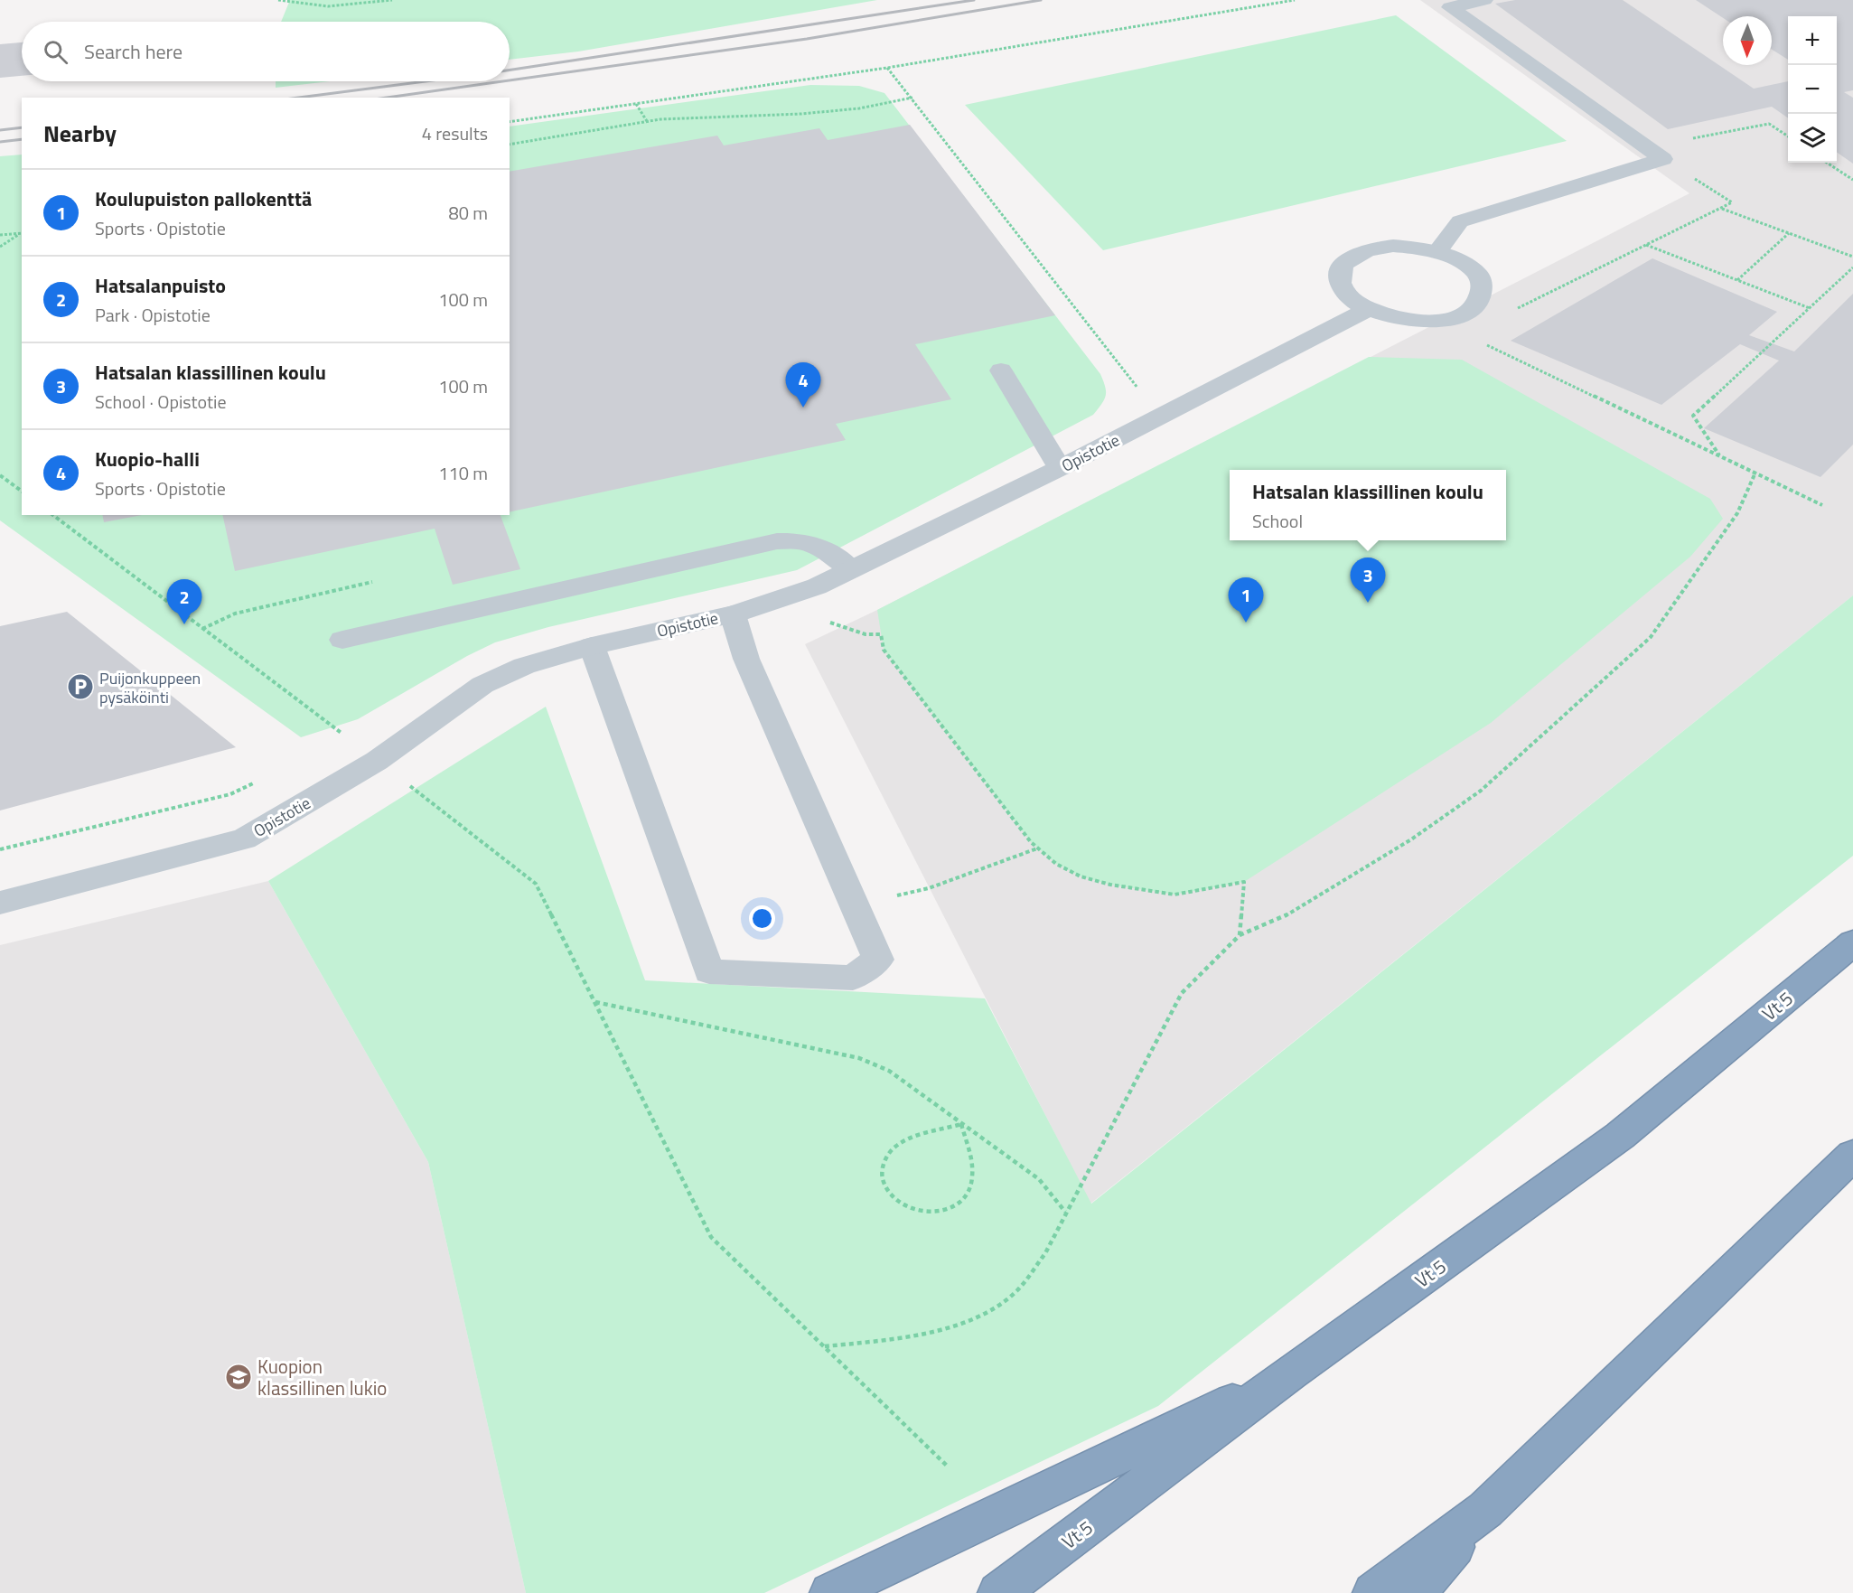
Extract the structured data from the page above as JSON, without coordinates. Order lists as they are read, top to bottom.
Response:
{
  "streets": {
    "highway": ["Vt 5"],
    "street": ["Opistotie"]
  },
  "places": {
    "parking": ["Puijonkuppeen pysäköinti"],
    "school or university": ["Kuopion klassillinen lukio"]
  },
  "north": "bottom",
  "page": {
    "map_buttons": ["+", "−"],
    "search": "Search here",
    "heading": ["Nearby", "4 results"],
    "list": [
      {
        "mark": "1",
        "name": "Koulupuiston pallokenttä",
        "note": "Sports · Opistotie",
        "value": "80 m"
      },
      {
        "mark": "2",
        "name": "Hatsalanpuisto",
        "note": "Park · Opistotie",
        "value": "100 m"
      },
      {
        "mark": "3",
        "name": "Hatsalan klassillinen koulu",
        "note": "School · Opistotie",
        "value": "100 m"
      },
      {
        "mark": "4",
        "name": "Kuopio-halli",
        "note": "Sports · Opistotie",
        "value": "110 m"
      }
    ],
    "pins": [
      "4",
      "3",
      "1",
      "2"
    ],
    "popup": ["Hatsalan klassillinen koulu", "School"]
  }
}
